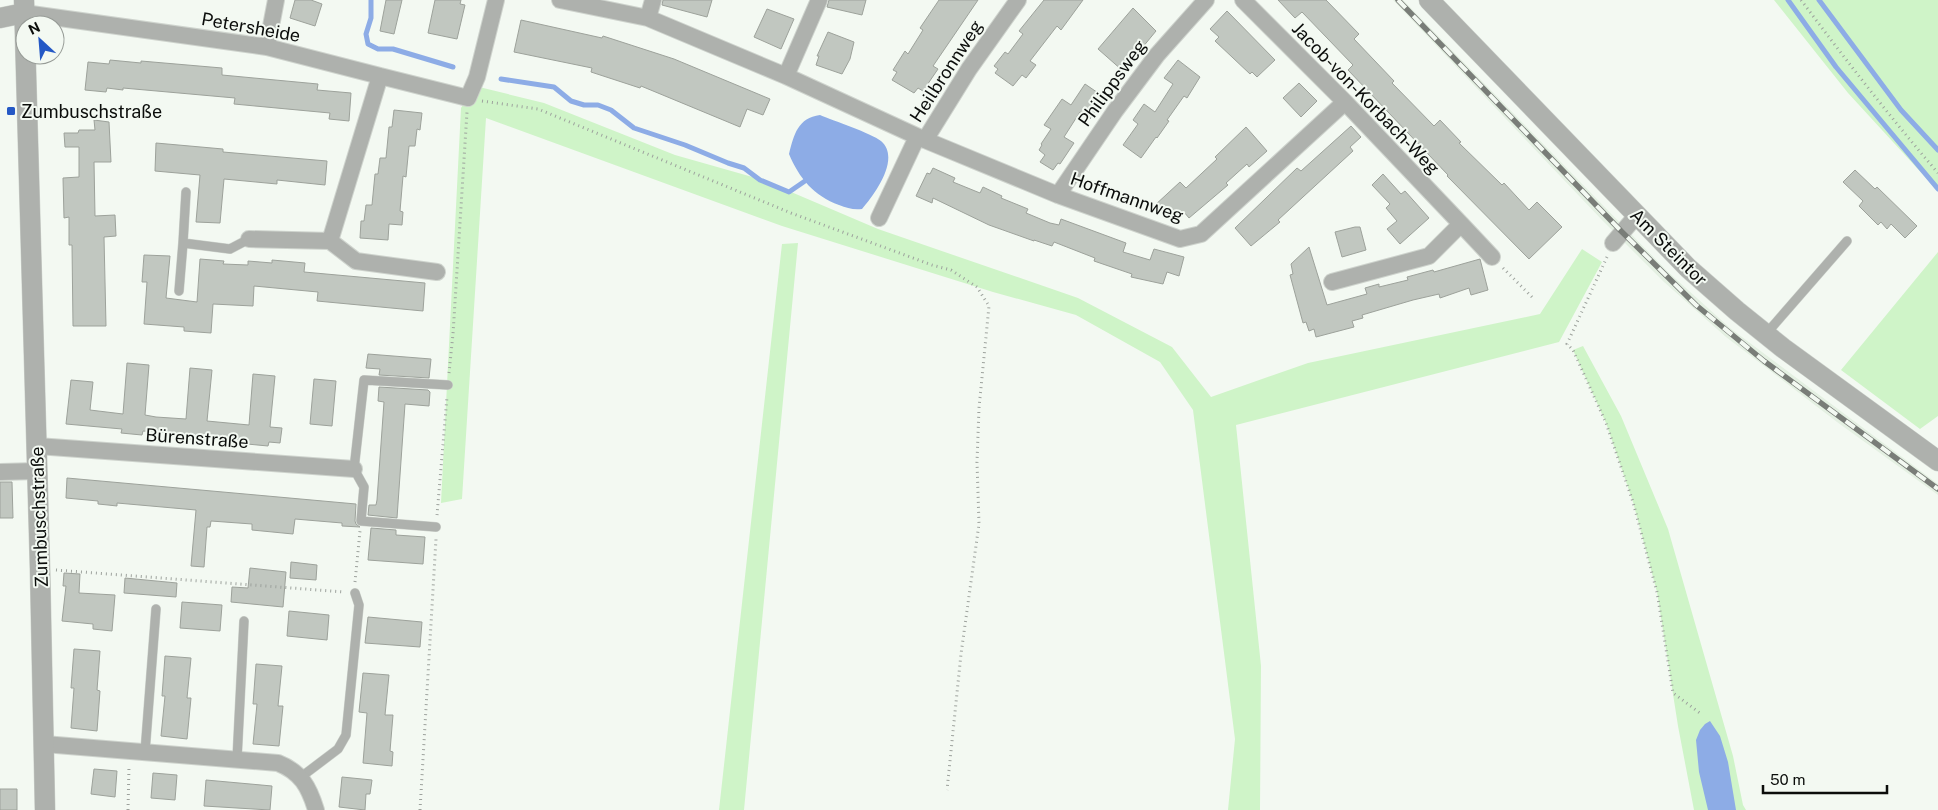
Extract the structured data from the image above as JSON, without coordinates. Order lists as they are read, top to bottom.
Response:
{
  "streets": {
    "street": [
      "Petersheide",
      "Heilbronnweg",
      "Philippsweg",
      "Jacob-von-Korbach-Weg",
      "Hoffmannweg",
      "Am Steintor",
      "Bürenstraße",
      "Zumbuschstraße"
    ]
  },
  "crossings": [
    ["Petersheide", "Zumbuschstraße"],
    ["Heilbronnweg", "Hoffmannweg"],
    ["Philippsweg", "Hoffmannweg"],
    ["Jacob-von-Korbach-Weg", "Hoffmannweg"],
    ["Bürenstraße", "Zumbuschstraße"]
  ],
  "places": {
    "transit": ["Zumbuschstraße"]
  },
  "scale_bar": "50 m",
  "north": "top left"
}
